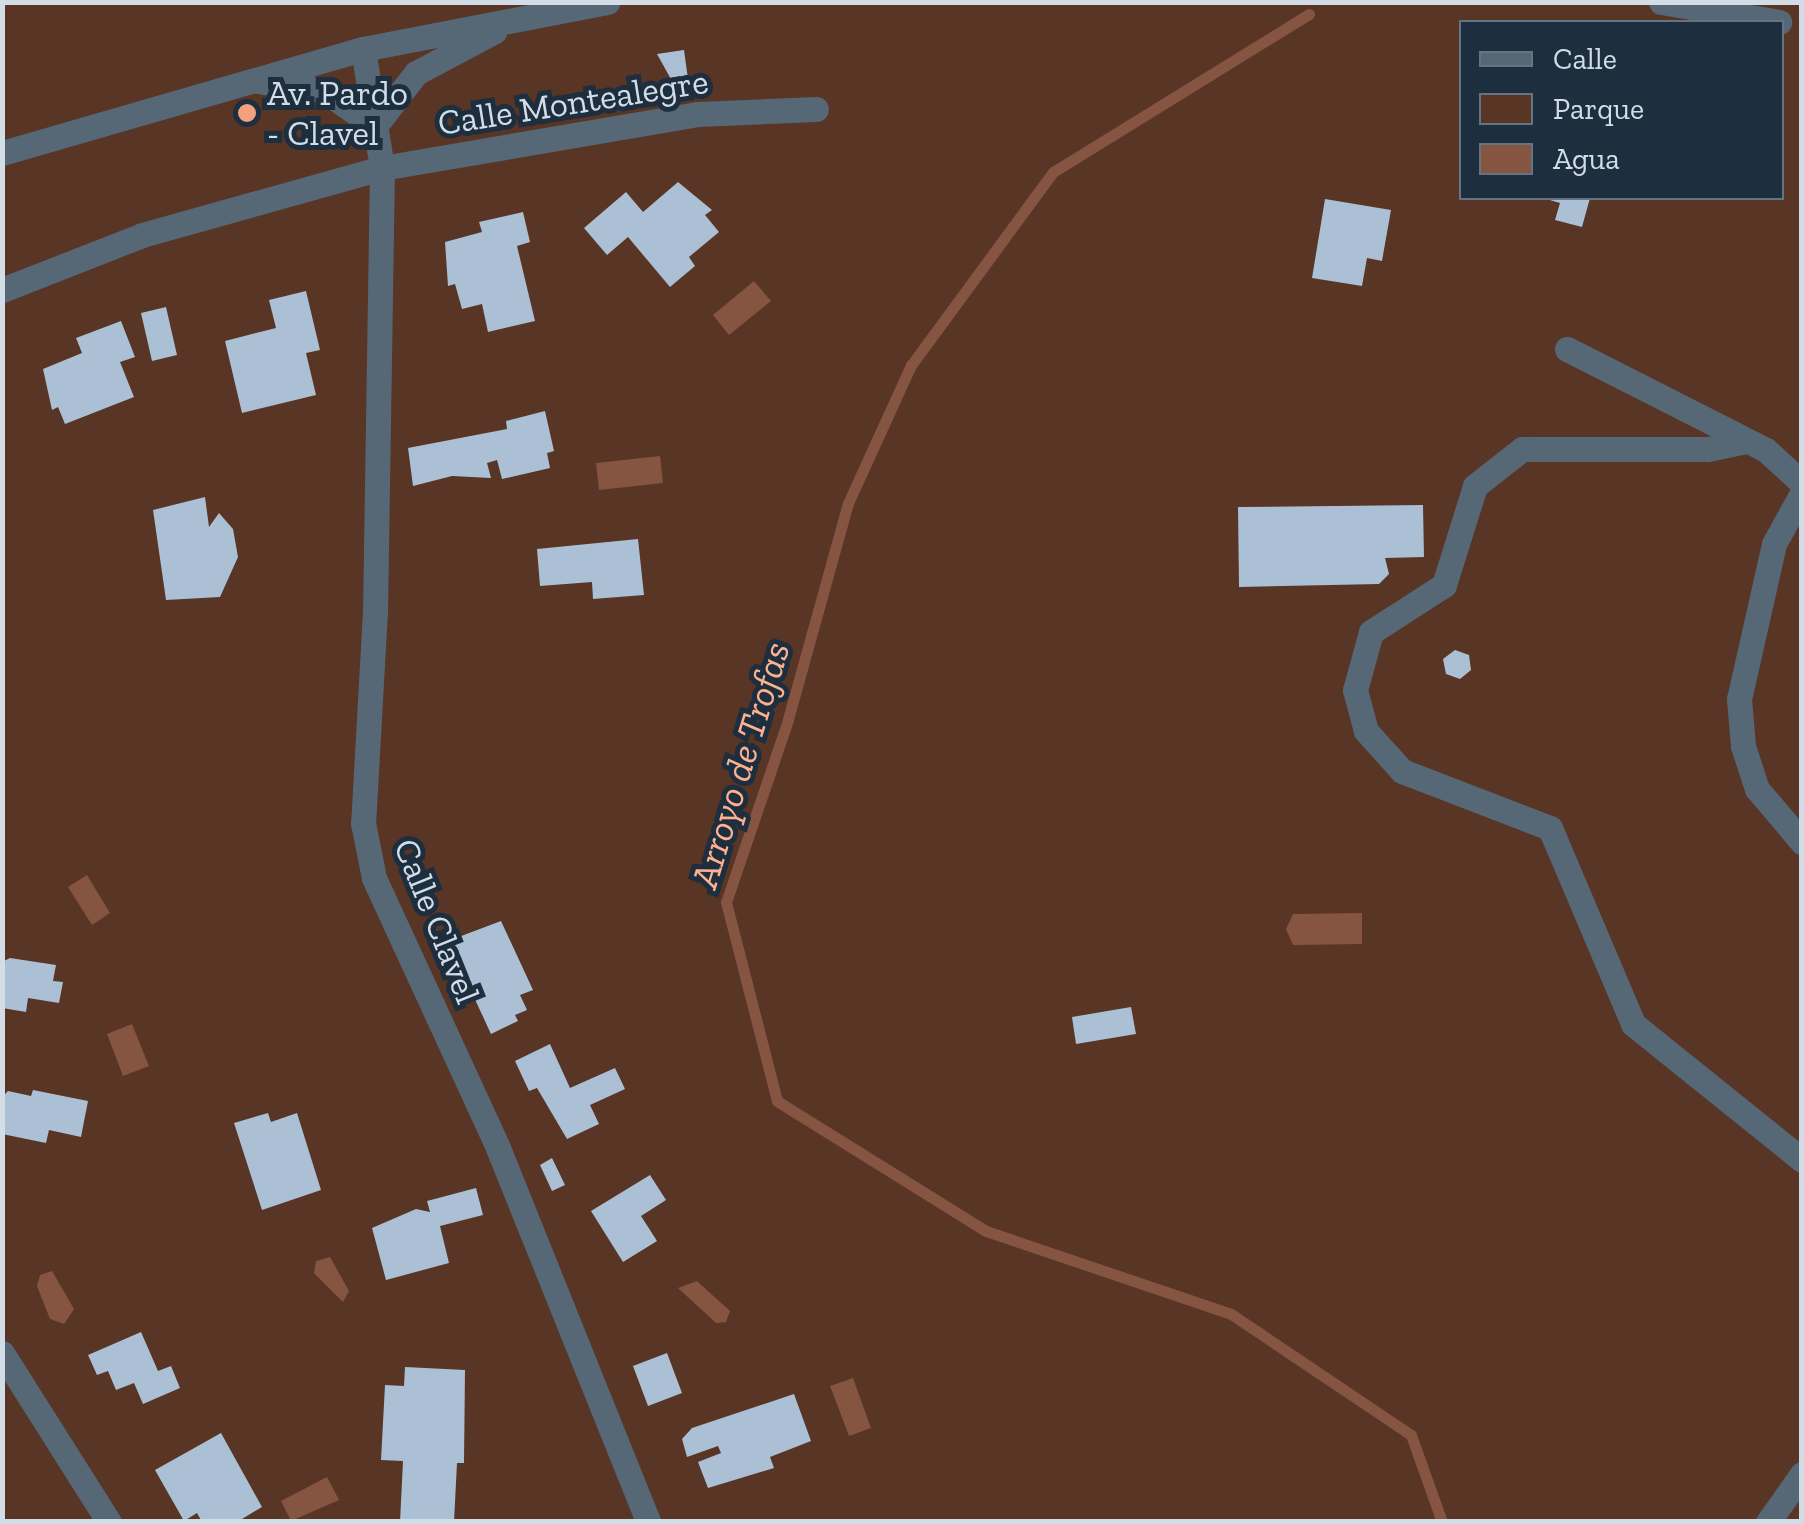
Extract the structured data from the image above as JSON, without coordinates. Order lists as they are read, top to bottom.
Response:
{
  "streets": {
    "street": ["Calle Montealegre", "Calle Clavel"]
  },
  "crossings": [
    ["Calle Montealegre", "Calle Clavel"]
  ],
  "water": ["Arroyo de Trofas"],
  "places": ["Av. Pardo - Clavel"],
  "legend": ["Calle", "Parque", "Agua"]
}
